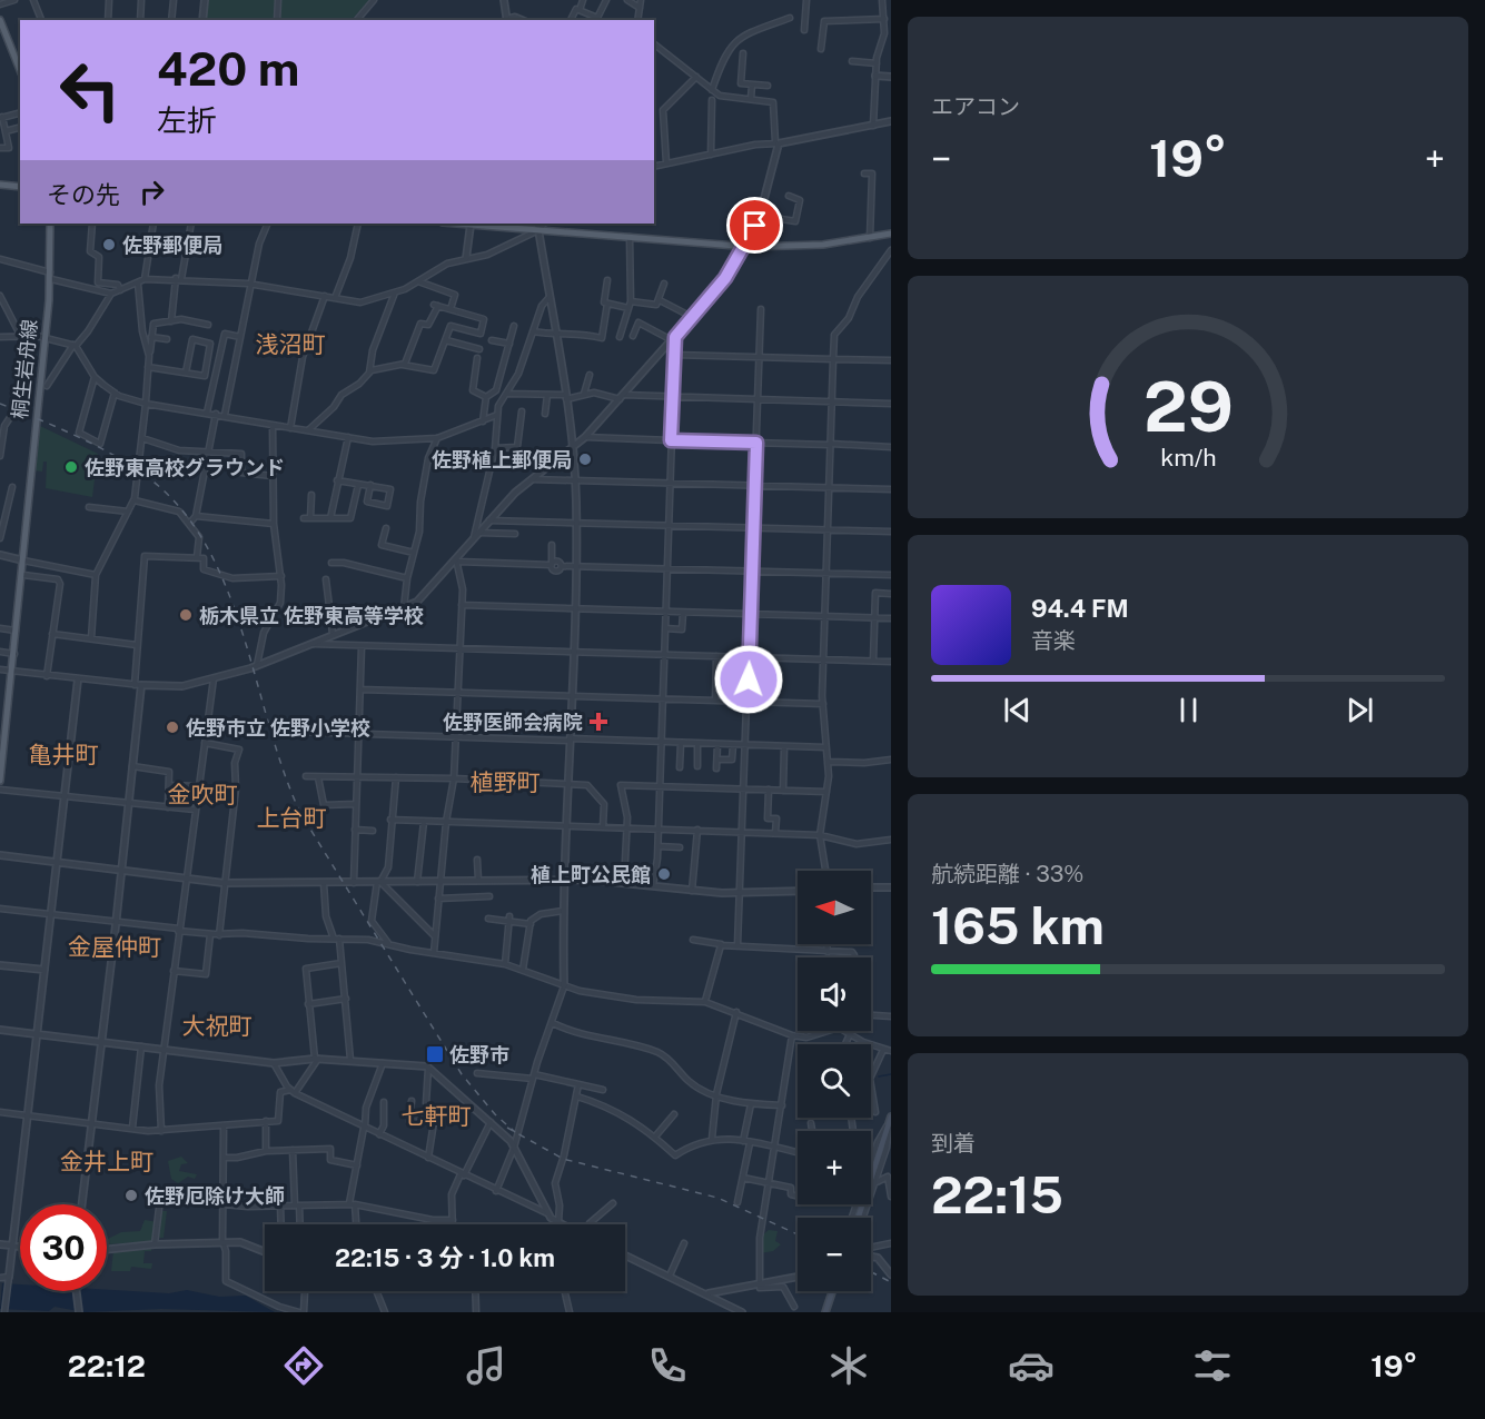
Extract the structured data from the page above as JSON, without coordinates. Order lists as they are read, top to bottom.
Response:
{
  "streets": {
    "main road": ["桐生岩舟線"]
  },
  "districts": [
    "浅沼町",
    "亀井町",
    "植野町",
    "金吹町",
    "上台町",
    "金屋仲町",
    "大祝町",
    "七軒町",
    "金井上町"
  ],
  "places": {
    "other": [
      "佐野郵便局",
      "佐野植上郵便局",
      "佐野東高校グラウンド",
      "栃木県立 佐野東高等学校",
      "佐野市立 佐野小学校",
      "植上町公民館",
      "佐野厄除け大師"
    ],
    "health": ["佐野医師会病院"],
    "transit": ["佐野市"]
  },
  "north": "left",
  "page": {
    "tile": [
      "エアコン",
      ["航続距離 · 33%", "165 km"],
      ["到着", "22:15"]
    ],
    "turn": ["420 m", "左折"],
    "heat": ["−", "19°", "+"],
    "then": "その先",
    "song": ["94.4 FM", "音楽"],
    "map_buttons": ["+", "−"],
    "limit": "30",
    "trip": "22:15 · 3 分 · 1.0 km",
    "tabs": ["22:12", "19°"],
    "gauge": ["29", "km/h"]
  }
}
